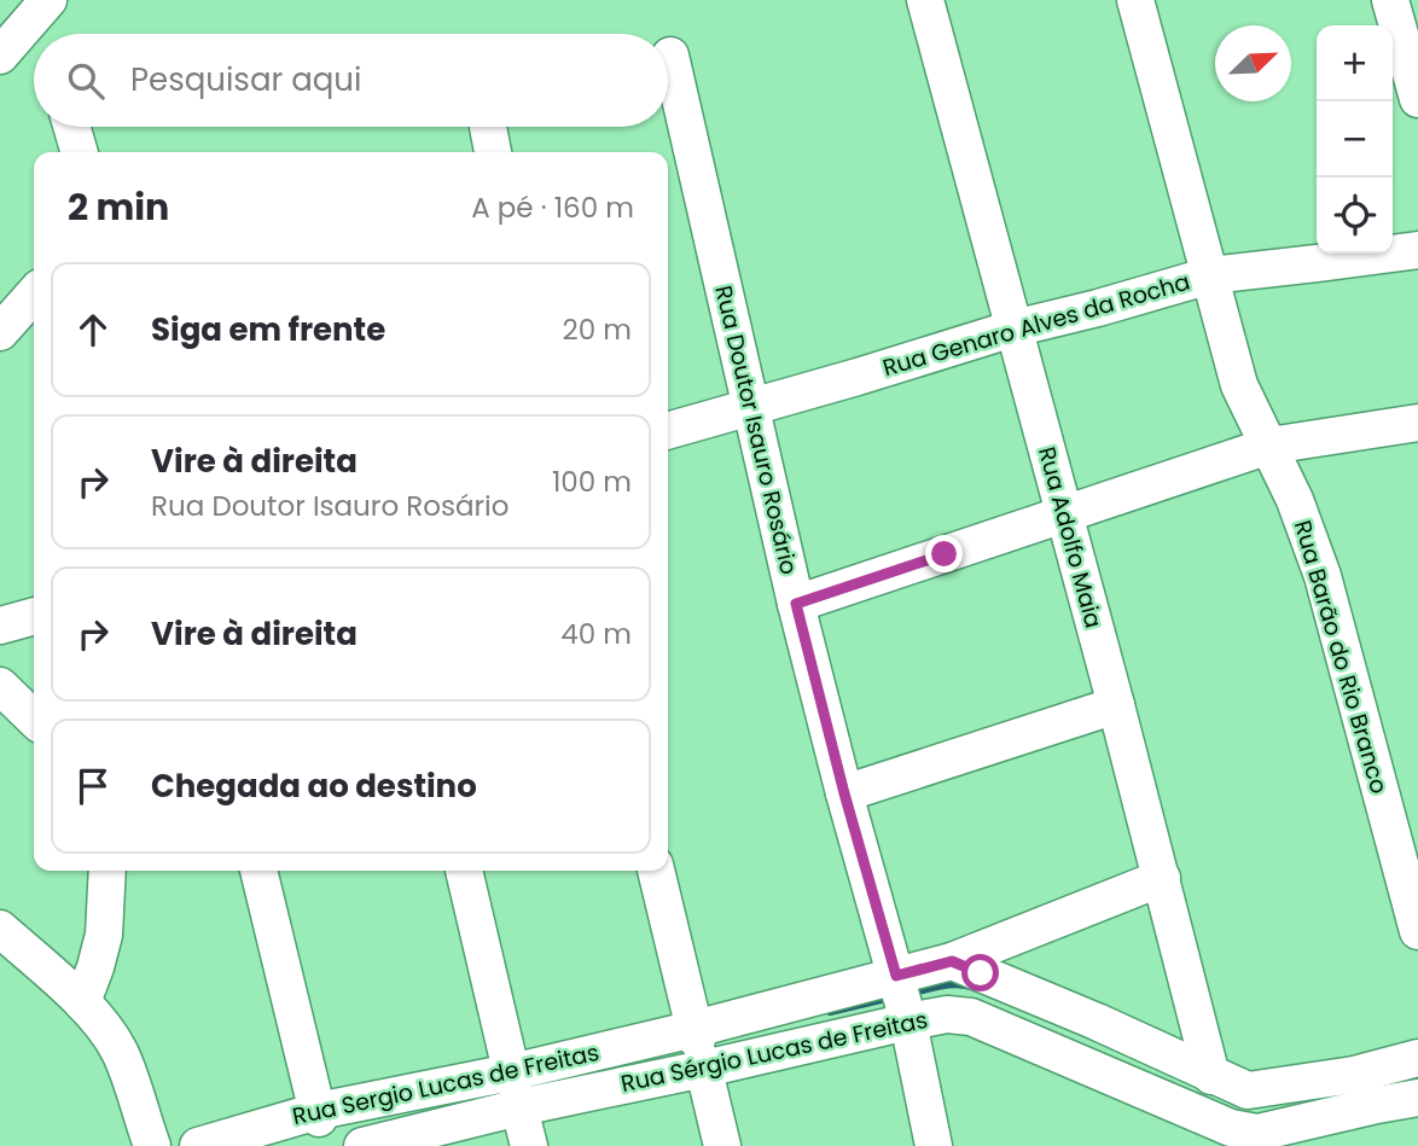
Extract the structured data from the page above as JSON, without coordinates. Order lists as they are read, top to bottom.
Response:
{
  "streets": {
    "street": [
      "Rua Genaro Alves da Rocha",
      "Rua Doutor Isauro Rosário",
      "Rua Adolfo Maia",
      "Rua Barão do Rio Branco",
      "Rua Sérgio Lucas de Freitas",
      "Rua Sergio Lucas de Freitas"
    ]
  },
  "crossings": [
    ["Rua Genaro Alves da Rocha", "Rua Doutor Isauro Rosário"],
    ["Rua Genaro Alves da Rocha", "Rua Adolfo Maia"],
    ["Rua Genaro Alves da Rocha", "Rua Barão do Rio Branco"],
    ["Rua Doutor Isauro Rosário", "Rua Sérgio Lucas de Freitas"],
    ["Rua Sérgio Lucas de Freitas", "Rua Sergio Lucas de Freitas"]
  ],
  "north": "top right",
  "page": {
    "map_buttons": ["+", "−"],
    "search": "Pesquisar aqui",
    "heading": ["2 min", "A pé · 160 m"],
    "list": [
      ["Siga em frente", "20 m"],
      ["Vire à direita", "Rua Doutor Isauro Rosário", "100 m"],
      ["Vire à direita", "40 m"],
      "Chegada ao destino"
    ]
  }
}
